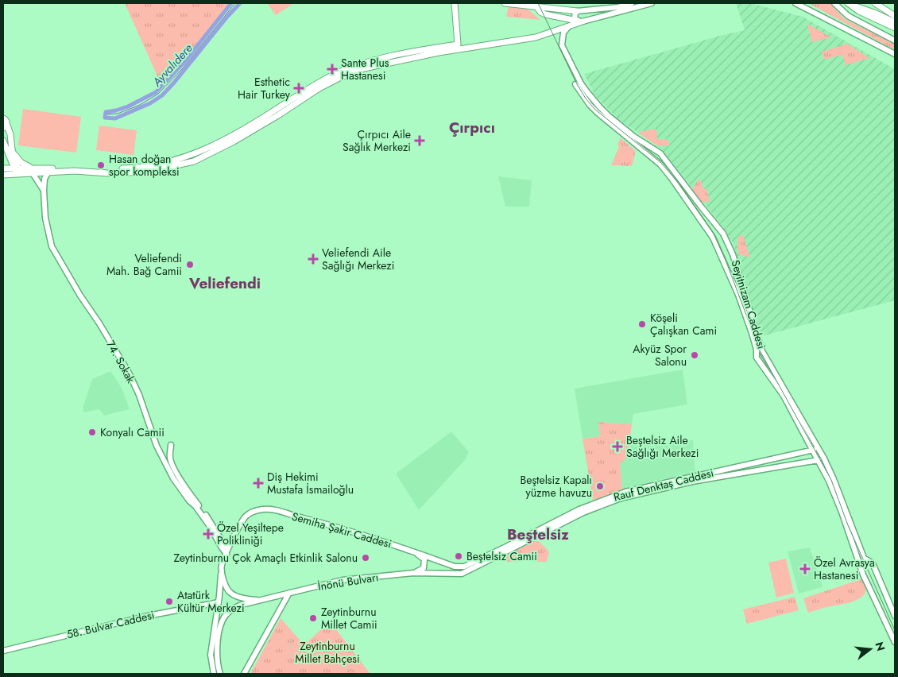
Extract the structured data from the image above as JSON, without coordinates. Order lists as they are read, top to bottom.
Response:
{
  "streets": {
    "main road": [
      "Seyitnizam Caddesi",
      "74. Sokak",
      "Rauf Denktaş Caddesi",
      "Semiha Şakir Caddesi",
      "İnönü Bulvarı",
      "58. Bulvar Caddesi"
    ]
  },
  "crossings": [
    ["Seyitnizam Caddesi", "Rauf Denktaş Caddesi"],
    ["74. Sokak", "Semiha Şakir Caddesi"],
    ["Rauf Denktaş Caddesi", "Semiha Şakir Caddesi"],
    ["Rauf Denktaş Caddesi", "İnönü Bulvarı"],
    ["Semiha Şakir Caddesi", "58. Bulvar Caddesi"]
  ],
  "districts": ["Çırpıcı", "Veliefendi", "Beştelsiz"],
  "water": ["Ayvalıdere"],
  "parks": ["Zeytinburnu Millet Bahçesi"],
  "places": {
    "health": [
      "Sante Plus Hastanesi",
      "Esthetic Hair Turkey",
      "Çırpıcı Aile Sağlık Merkezi",
      "Veliefendi Aile Sağlığı Merkezi",
      "Beştelsiz Aile Sağlığı Merkezi",
      "Diş Hekimi Mustafa İsmailoğlu",
      "Özel Yeşiltepe Polikliniği",
      "Özel Avrasya Hastanesi"
    ],
    "other": [
      "Hasan doğan spor kompleksi",
      "Veliefendi Mah. Bağ Camii",
      "Köşeli Çalışkan Cami",
      "Akyüz Spor Salonu",
      "Konyalı Camii",
      "Beştelsiz Kapalı yüzme havuzu",
      "Beştelsiz Camii",
      "Zeytinburnu Çok Amaçlı Etkinlik Salonu",
      "Atatürk Kültür Merkezi",
      "Zeytinburnu Millet Camii"
    ]
  },
  "north": "right"
}
